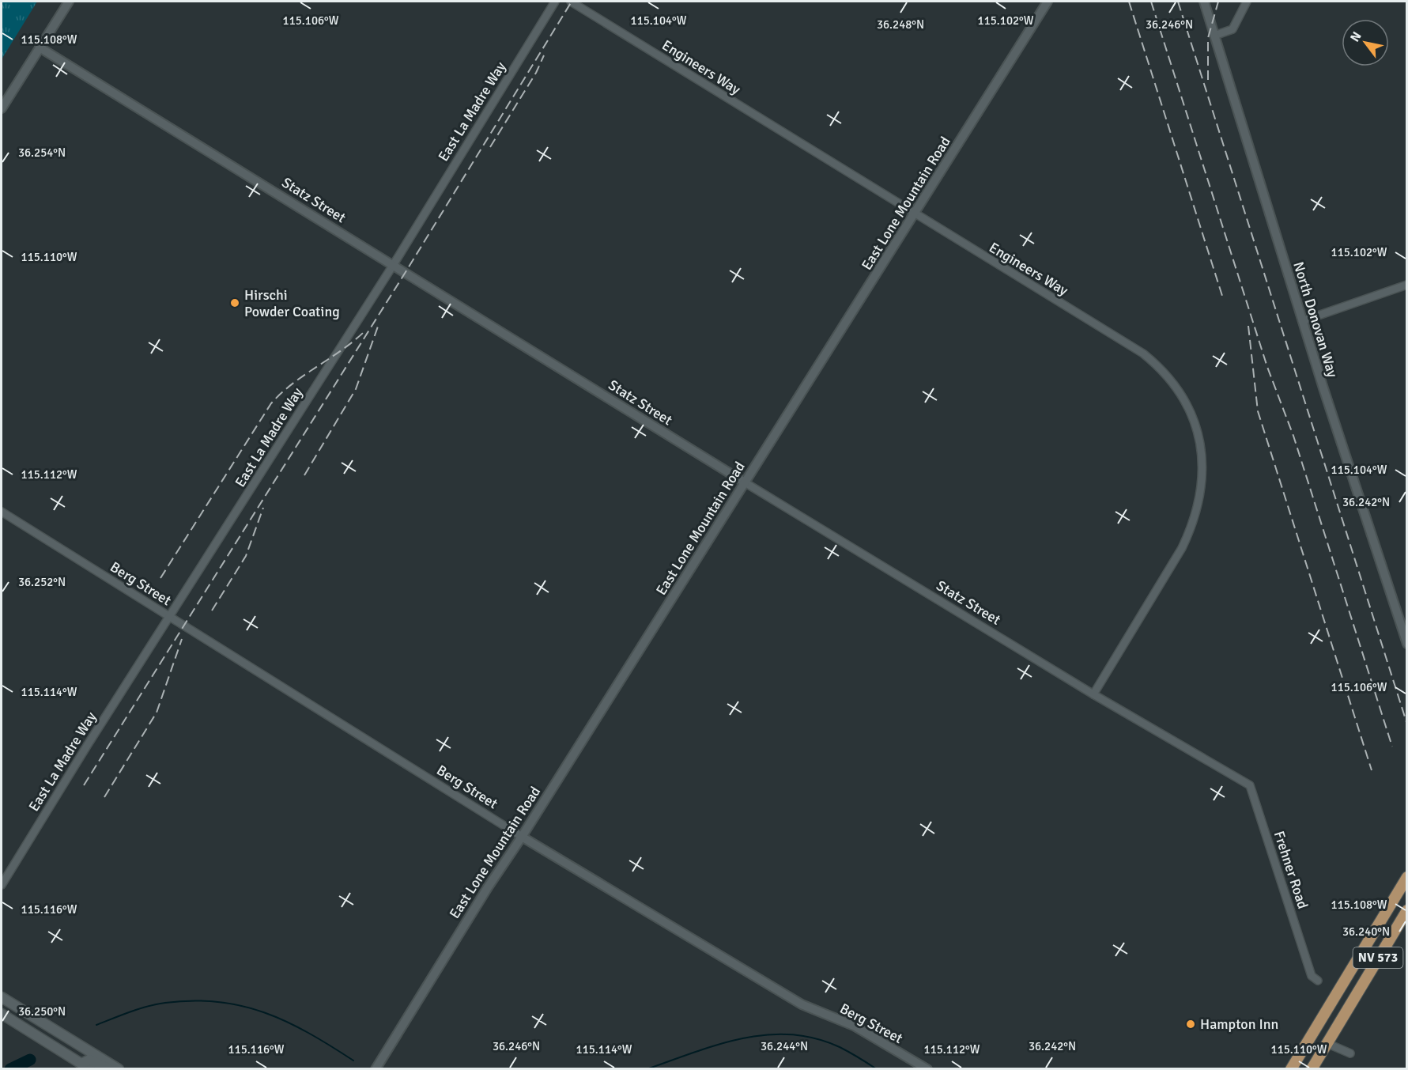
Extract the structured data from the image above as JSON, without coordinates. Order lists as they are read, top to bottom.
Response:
{
  "streets": {
    "main road": ["NV 573"],
    "street": [
      "Engineers Way",
      "East La Madre Way",
      "Statz Street",
      "East Lone Mountain Road",
      "North Donovan Way",
      "Berg Street",
      "Frehner Road"
    ]
  },
  "crossings": [
    ["Engineers Way", "Statz Street"],
    ["Engineers Way", "East Lone Mountain Road"],
    ["East La Madre Way", "Statz Street"],
    ["East La Madre Way", "Berg Street"],
    ["Statz Street", "East Lone Mountain Road"],
    ["Statz Street", "Frehner Road"],
    ["East Lone Mountain Road", "Berg Street"]
  ],
  "places": ["Hirschi Powder Coating", "Hampton Inn"],
  "north": "top left",
  "coordinates": [
    "115.104°W",
    "115.102°W",
    "115.106°W",
    "36.248°N",
    "36.246°N",
    "115.108°W",
    "36.254°N",
    "115.110°W",
    "115.112°W",
    "36.242°N",
    "36.252°N",
    "115.114°W",
    "115.116°W",
    "36.240°N",
    "36.250°N",
    "36.244°N"
  ]
}
